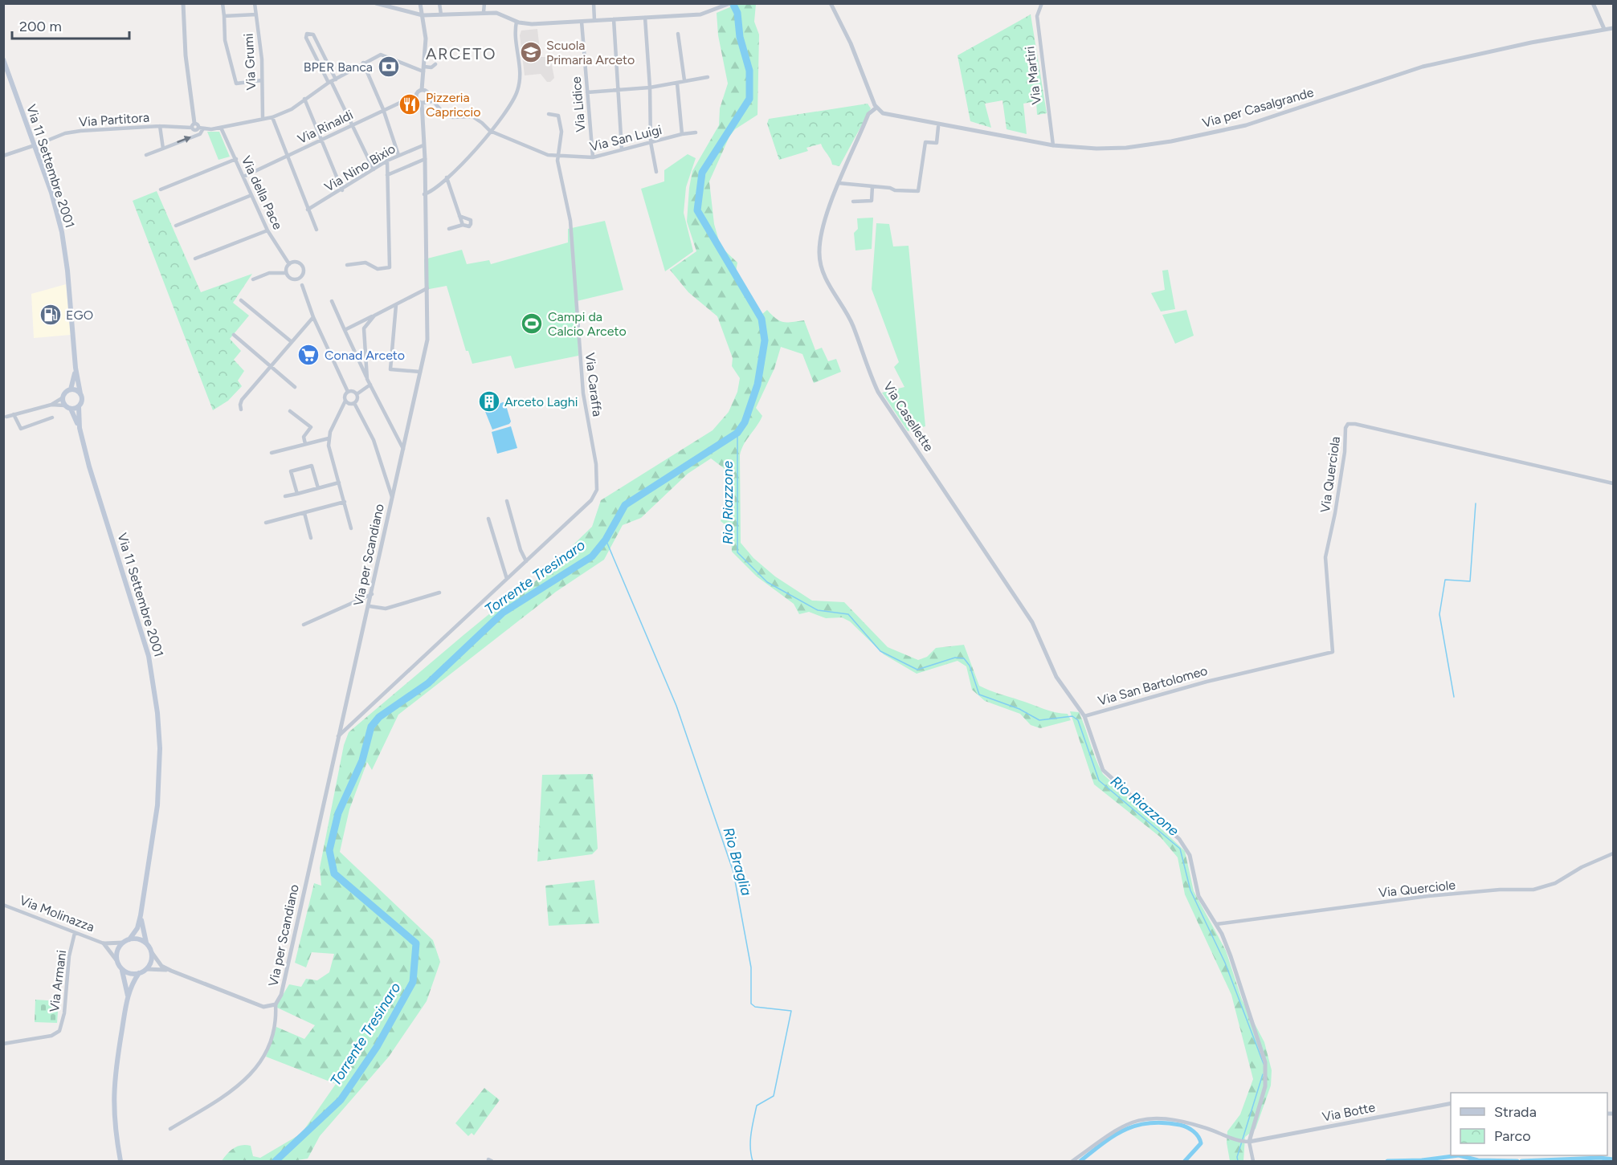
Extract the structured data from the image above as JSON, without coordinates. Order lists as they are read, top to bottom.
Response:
{
  "streets": {
    "main road": ["Via 11 Settembre 2001"],
    "street": [
      "Via Grumi",
      "Via Martiri",
      "Via Lidice",
      "Via per Casalgrande",
      "Via Partitora",
      "Via Rinaldi",
      "Via San Luigi",
      "Via Nino Bixio",
      "Via della Pace",
      "Via Caraffa",
      "Via Casellette",
      "Via Querciola",
      "Via per Scandiano",
      "Via San Bartolomeo",
      "Via Querciole",
      "Via Molinazza",
      "Via Armani",
      "Via Botte"
    ]
  },
  "crossings": [
    ["Via Martiri", "Via per Casalgrande"],
    ["Via Lidice", "Via San Luigi"],
    ["Via per Casalgrande", "Via Casellette"],
    ["Via Partitora", "Via 11 Settembre 2001"],
    ["Via Rinaldi", "Via San Luigi"],
    ["Via Rinaldi", "Via della Pace"],
    ["Via Rinaldi", "Via per Scandiano"],
    ["Via San Luigi", "Via Caraffa"],
    ["Via San Luigi", "Via per Scandiano"],
    ["Via 11 Settembre 2001", "Via Molinazza"],
    ["Via Nino Bixio", "Via per Scandiano"],
    ["Via Caraffa", "Via per Scandiano"],
    ["Via Casellette", "Via San Bartolomeo"],
    ["Via Querciola", "Via San Bartolomeo"],
    ["Via San Bartolomeo", "Via Querciole"],
    ["Via San Bartolomeo", "Via Botte"],
    ["Via Molinazza", "Via Armani"]
  ],
  "districts": ["ARCETO"],
  "water": ["Rio Riazzone", "Torrente Tresinaro", "Rio Braglia"],
  "places": {
    "school or university": ["Scuola Primaria Arceto"],
    "bank": ["BPER Banca"],
    "restaurant": ["Pizzeria Capriccio"],
    "fuel station": ["EGO"],
    "sports": ["Campi da Calcio Arceto"],
    "supermarket": ["Conad Arceto"],
    "building": ["Arceto Laghi"]
  },
  "legend": ["Strada", "Parco"],
  "scale_bar": "200 m"
}
